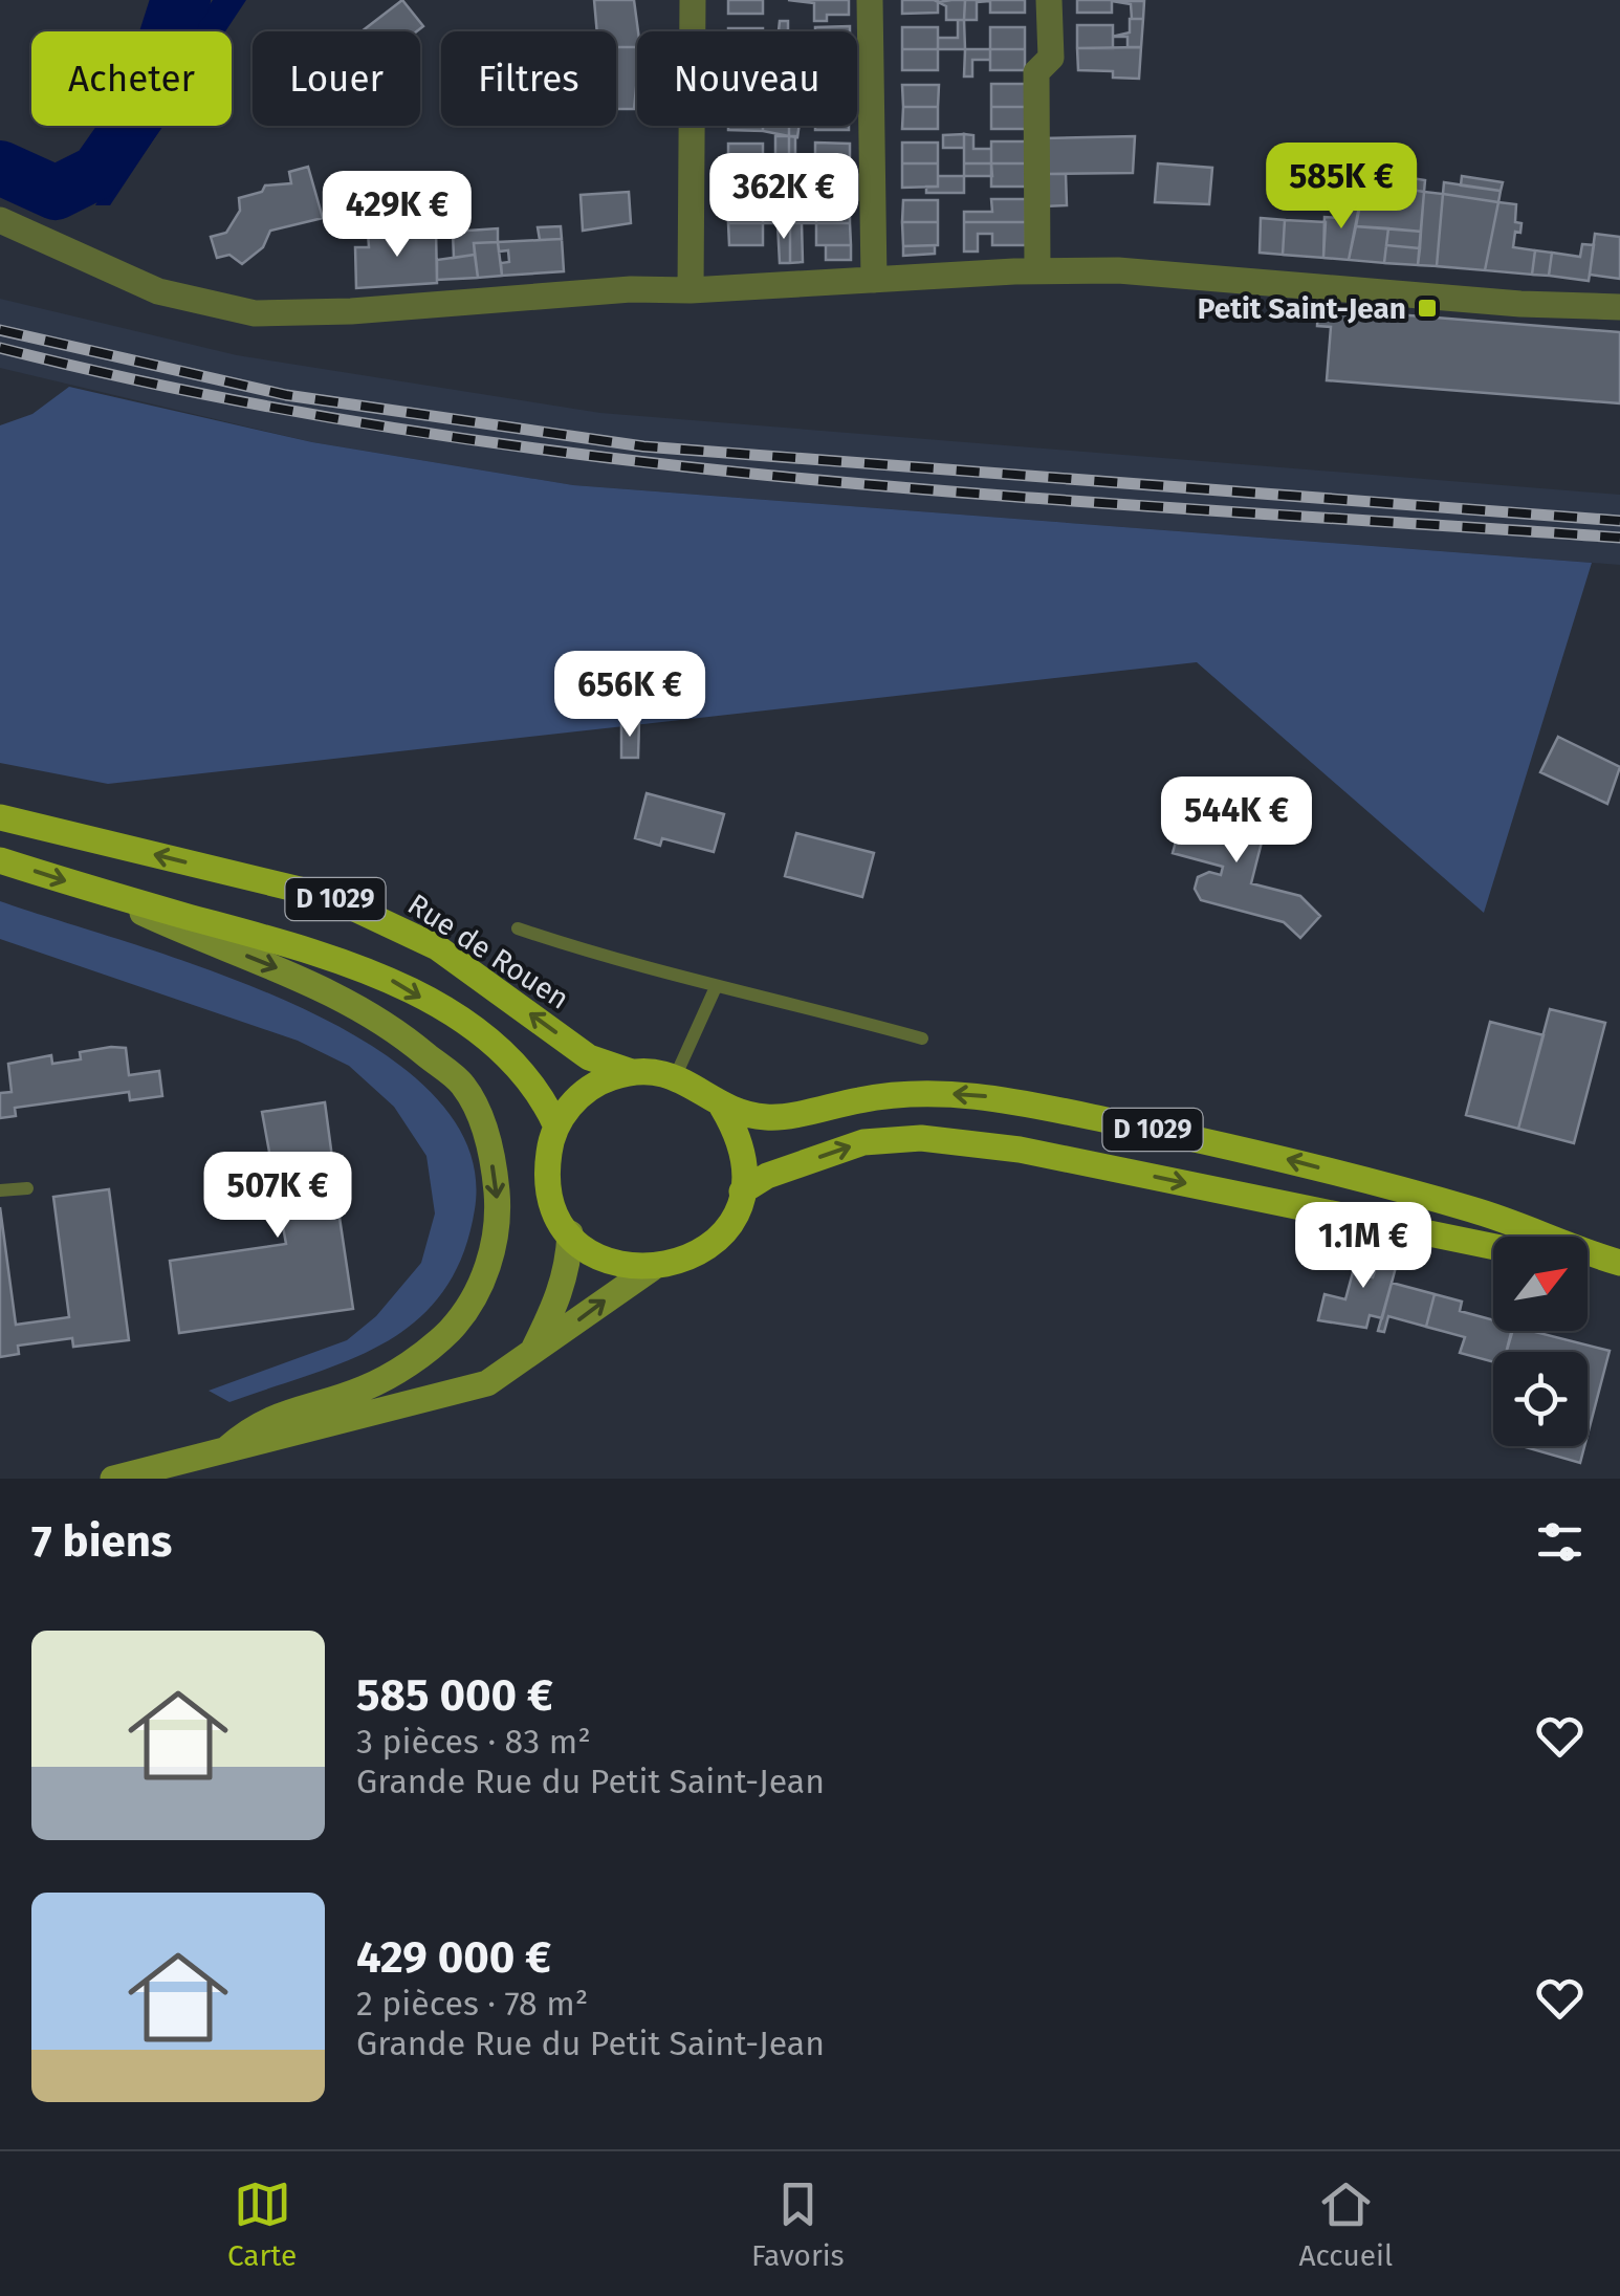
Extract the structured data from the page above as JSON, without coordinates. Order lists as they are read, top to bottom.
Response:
{
  "streets": {
    "main road": ["D 1029", "Rue de Rouen"]
  },
  "crossings": [
    ["D 1029", "Rue de Rouen"]
  ],
  "places": {
    "transit": ["Petit Saint-Jean"]
  },
  "north": "top right",
  "page": {
    "chip": [
      "Acheter",
      "Louer",
      "Filtres",
      "Nouveau"
    ],
    "price": [
      "585K €",
      "362K €",
      "429K €",
      "656K €",
      "544K €",
      "507K €",
      "1.1M €"
    ],
    "heading": "7 biens",
    "list": [
      {
        "name": "585 000 €",
        "note": "3 pièces · 83 m² · Grande Rue du Petit Saint-Jean"
      },
      {
        "name": "429 000 €",
        "note": "2 pièces · 78 m² · Grande Rue du Petit Saint-Jean"
      }
    ],
    "tabs": ["Carte", "Favoris", "Accueil"]
  }
}
